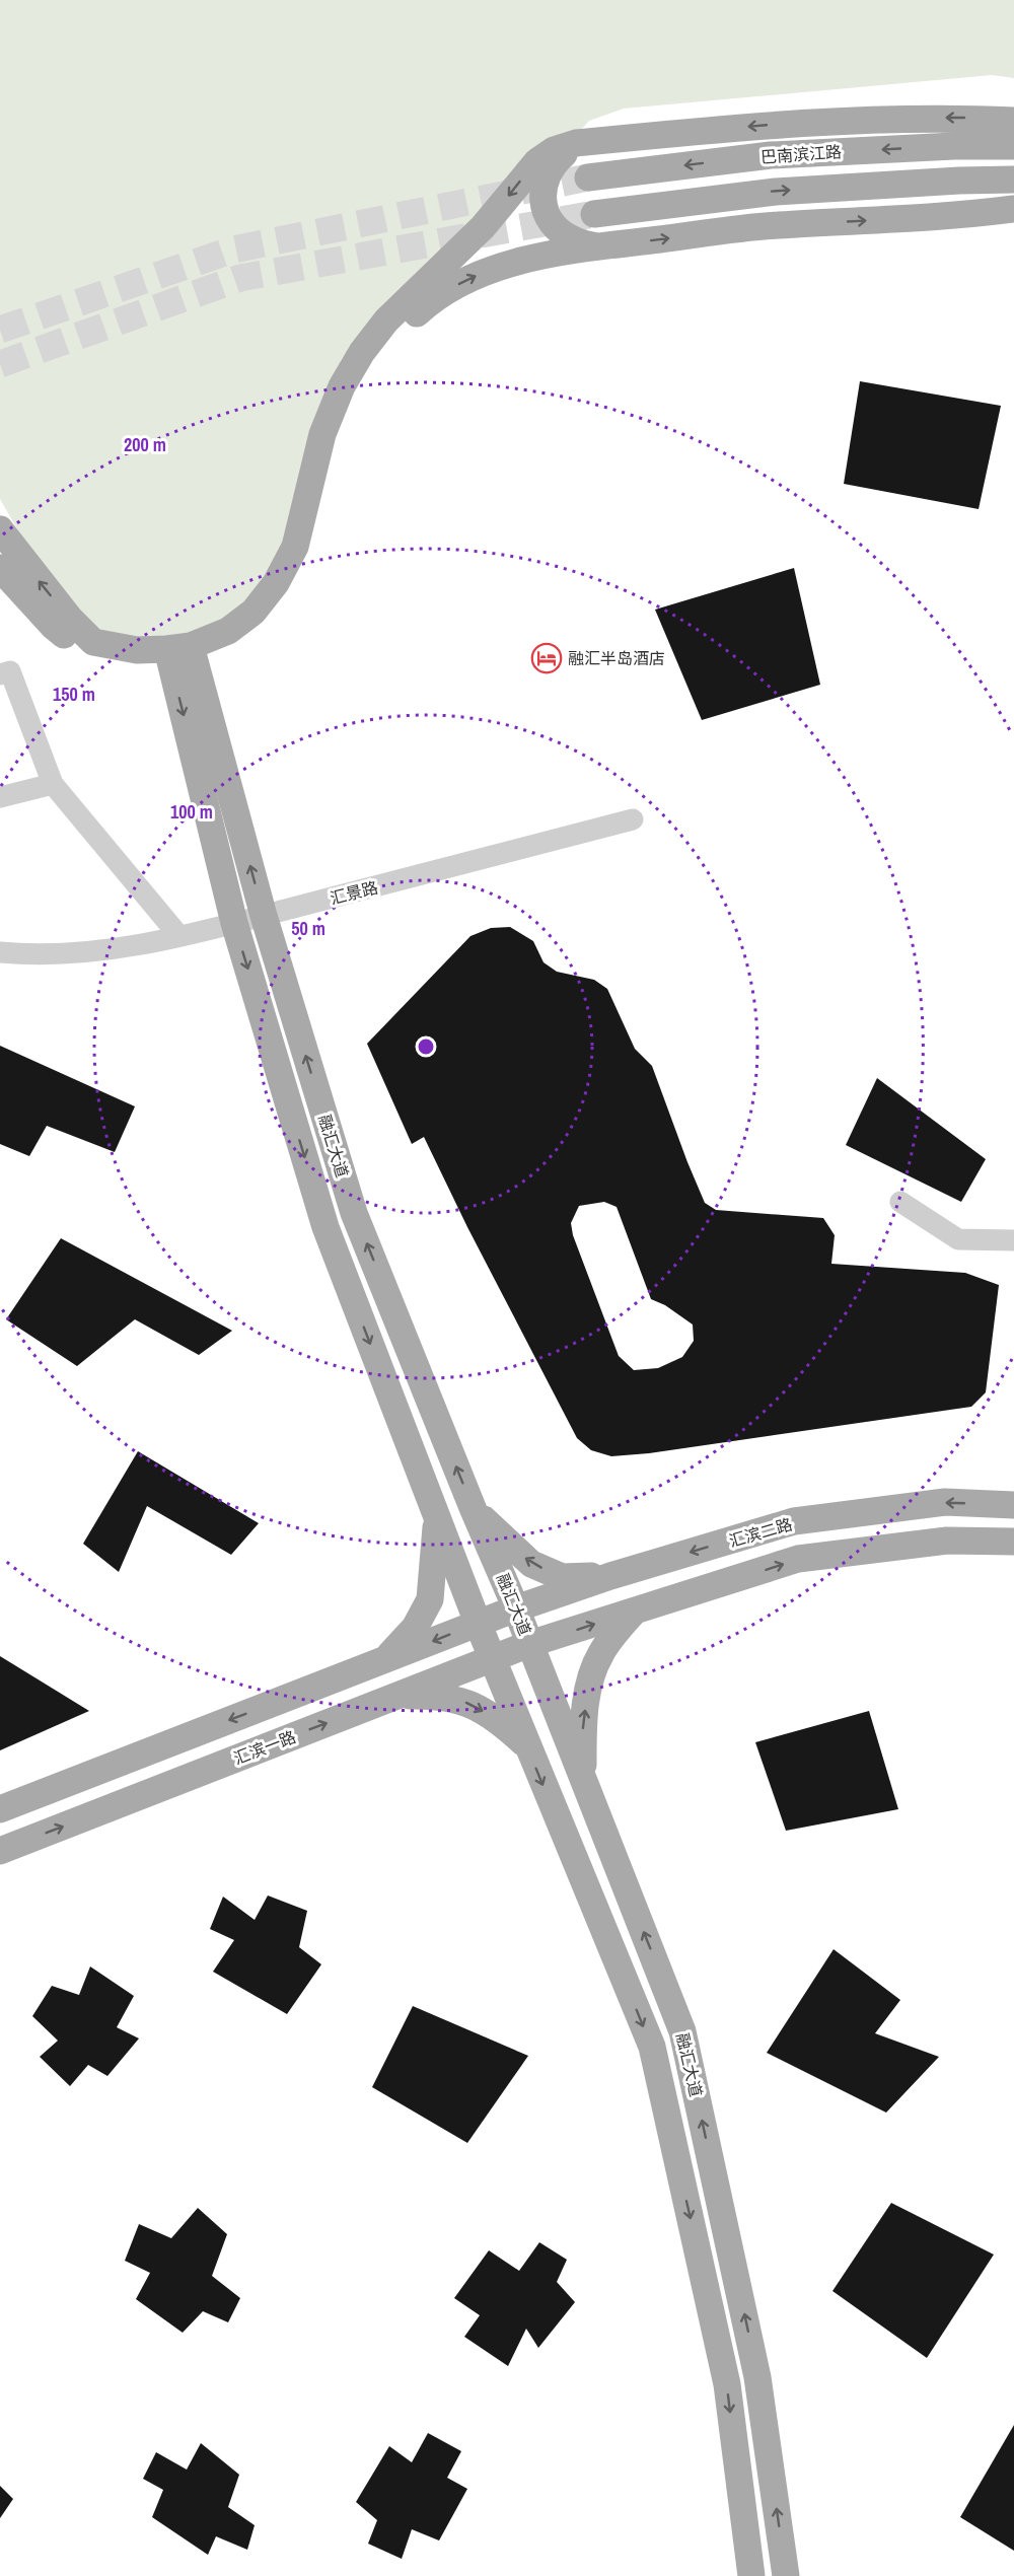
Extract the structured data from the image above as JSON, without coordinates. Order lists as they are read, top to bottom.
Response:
{
  "streets": {
    "main road": [
      "巴南滨江路",
      "融汇大道",
      "汇滨二路",
      "汇滨一路"
    ],
    "street": ["汇景路"]
  },
  "crossings": [
    ["汇景路", "融汇大道"],
    ["融汇大道", "汇滨二路"],
    ["融汇大道", "汇滨一路"]
  ],
  "places": {
    "hotel": ["融汇半岛酒店"]
  },
  "rings": [
    "200 m",
    "150 m",
    "100 m",
    "50 m"
  ]
}
